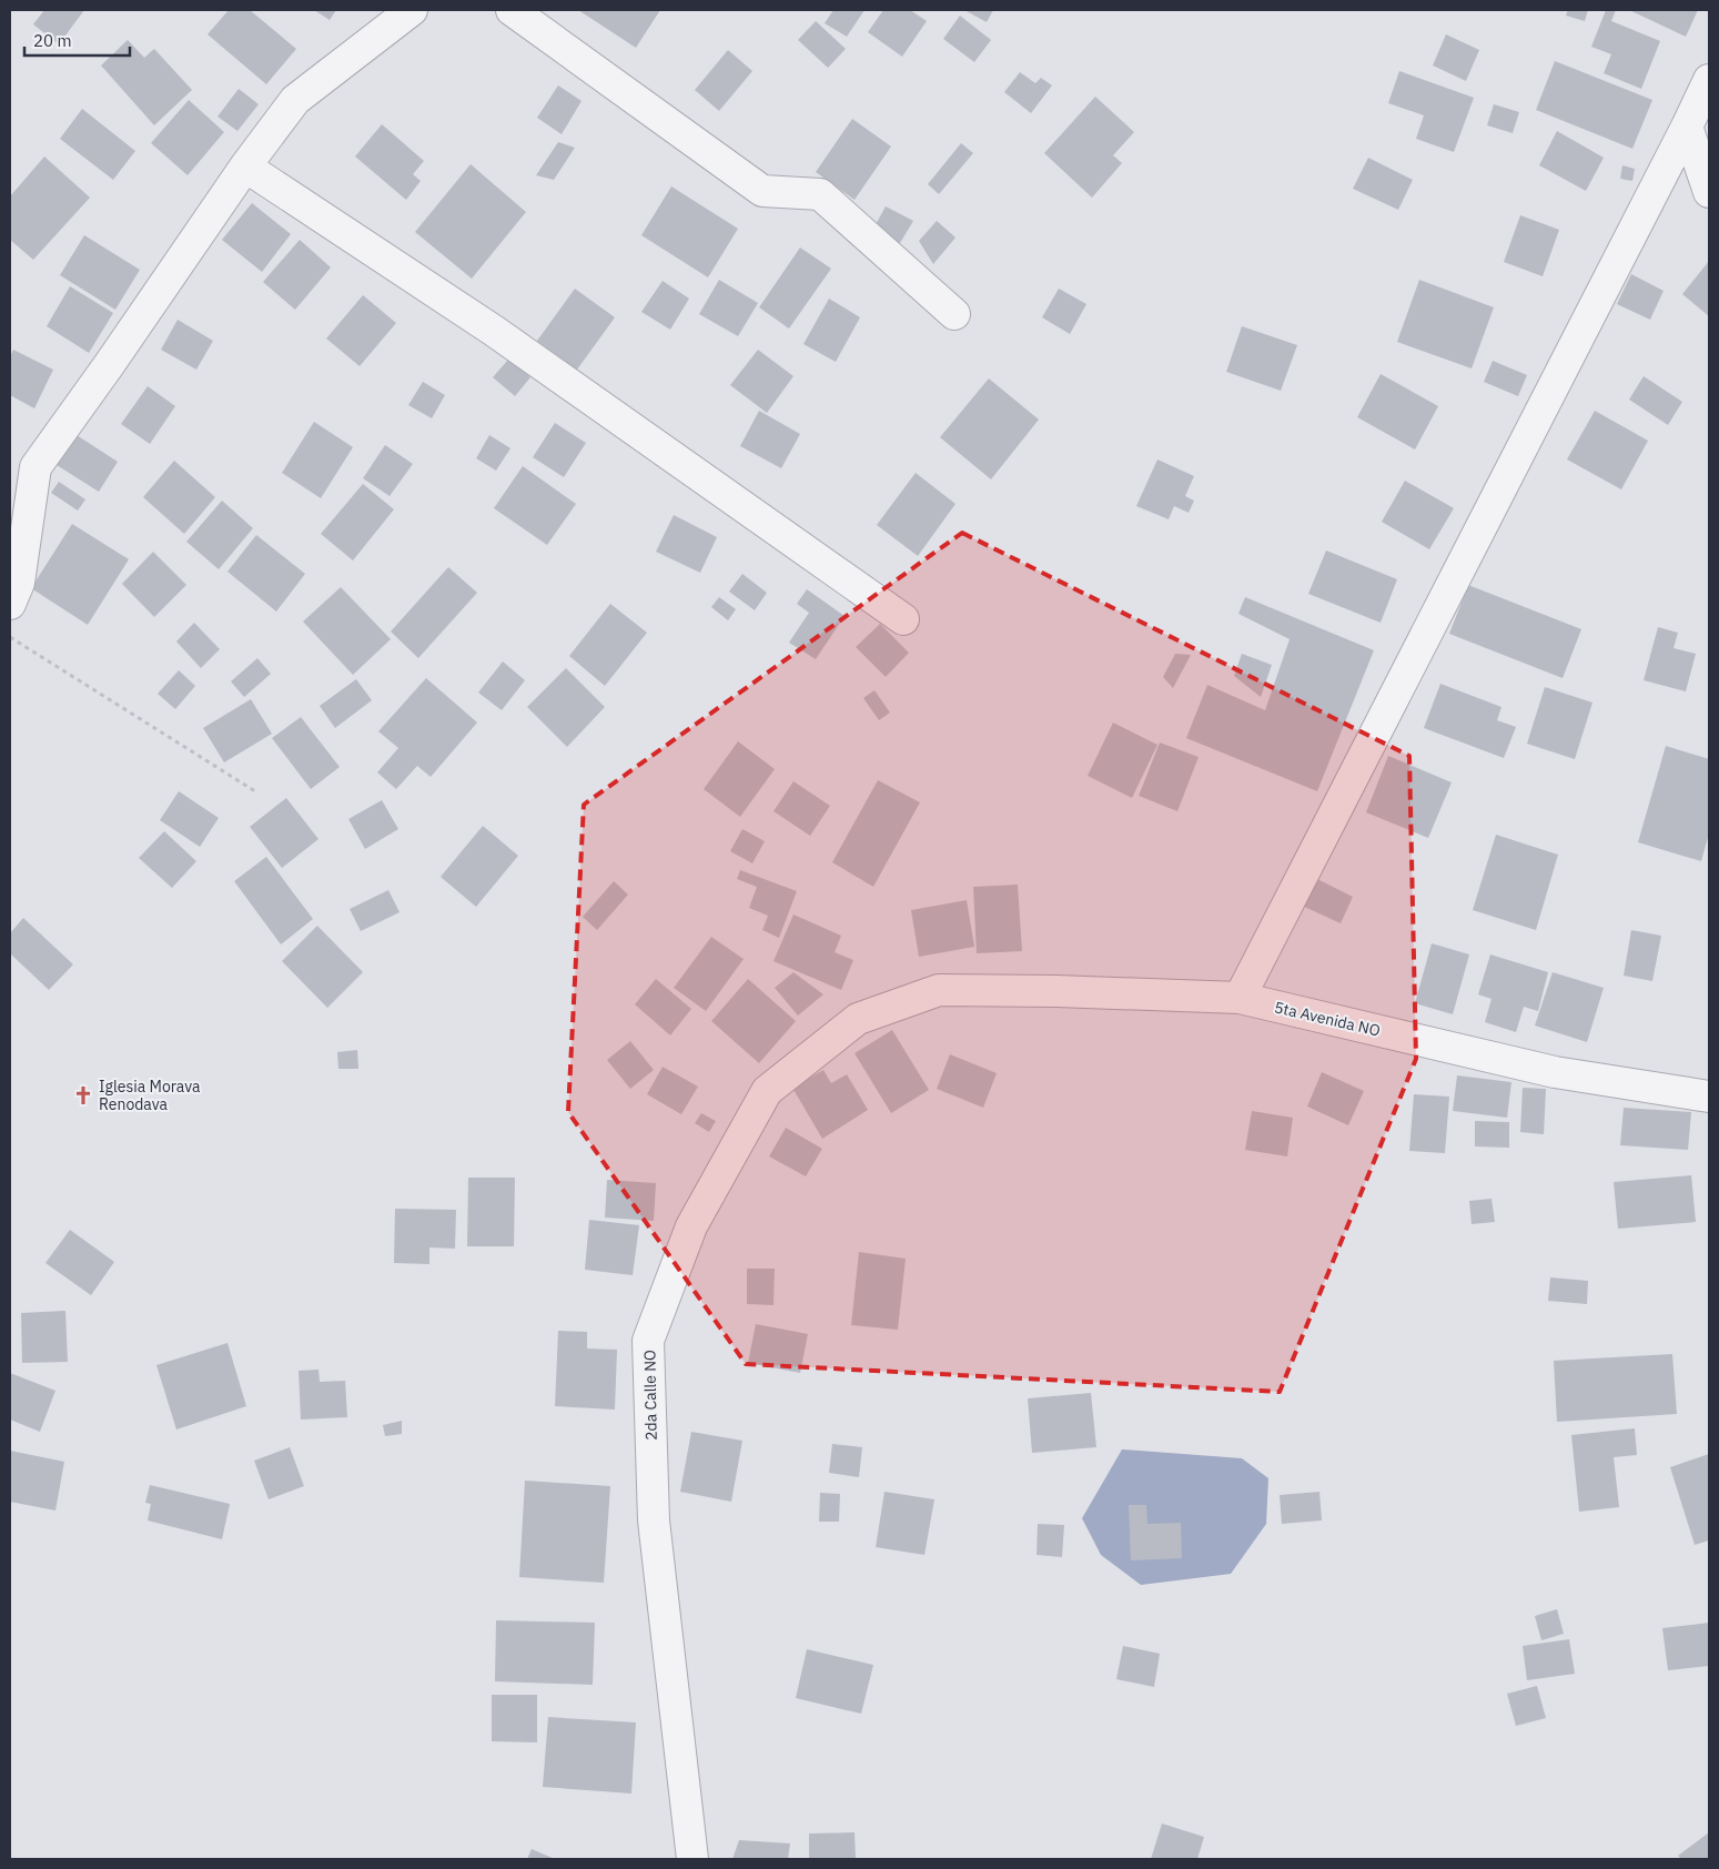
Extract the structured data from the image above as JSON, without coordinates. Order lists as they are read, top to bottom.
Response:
{
  "streets": {
    "street": ["5ta Avenida NO", "2da Calle NO"]
  },
  "crossings": [
    ["5ta Avenida NO", "2da Calle NO"]
  ],
  "places": {
    "church": ["Iglesia Morava Renodava"]
  },
  "scale_bar": "20 m"
}
